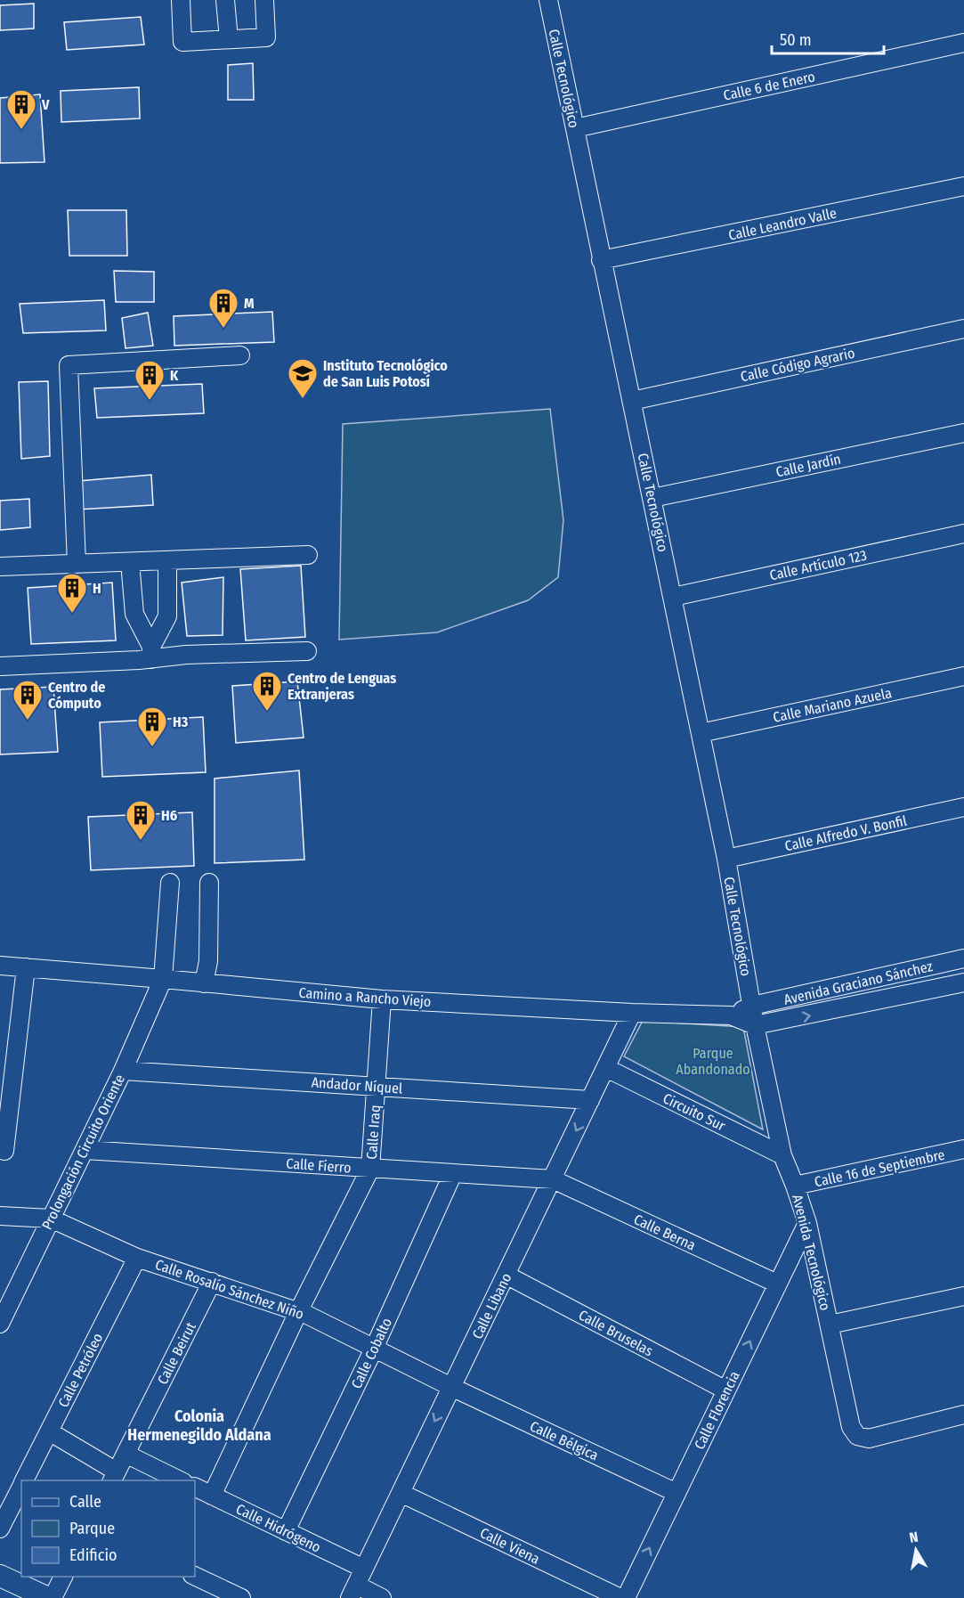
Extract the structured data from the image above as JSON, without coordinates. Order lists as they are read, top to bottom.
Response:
{
  "streets": {
    "street": [
      "Calle Tecnológico",
      "Calle 6 de Enero",
      "Calle Leandro Valle",
      "Calle Código Agrario",
      "Calle Jardín",
      "Calle Artículo 123",
      "Calle Mariano Azuela",
      "Calle Alfredo V. Bonfil",
      "Avenida Graciano Sánchez",
      "Camino a Rancho Viejo",
      "Andador Níquel",
      "Circuito Sur",
      "Calle Iraq",
      "Prolongación Circuito Oriente",
      "Calle Fierro",
      "Calle 16 de Septiembre",
      "Calle Berna",
      "Avenida Tecnológico",
      "Calle Rosalío Sánchez Niño",
      "Calle Libano",
      "Calle Bruselas",
      "Calle Beirut",
      "Calle Cobalto",
      "Calle Petróleo",
      "Calle Florencia",
      "Calle Bélgica",
      "Calle Hidrógeno",
      "Calle Viena"
    ]
  },
  "crossings": [
    ["Calle Tecnológico", "Calle 6 de Enero"],
    ["Calle Tecnológico", "Calle Leandro Valle"],
    ["Calle Tecnológico", "Calle Código Agrario"],
    ["Calle Tecnológico", "Calle Jardín"],
    ["Calle Tecnológico", "Calle Artículo 123"],
    ["Calle Tecnológico", "Calle Mariano Azuela"],
    ["Calle Tecnológico", "Calle Alfredo V. Bonfil"],
    ["Calle Tecnológico", "Avenida Graciano Sánchez"],
    ["Calle Tecnológico", "Camino a Rancho Viejo"],
    ["Calle Tecnológico", "Avenida Tecnológico"],
    ["Avenida Graciano Sánchez", "Camino a Rancho Viejo"],
    ["Avenida Graciano Sánchez", "Avenida Tecnológico"],
    ["Camino a Rancho Viejo", "Calle Iraq"],
    ["Camino a Rancho Viejo", "Prolongación Circuito Oriente"],
    ["Camino a Rancho Viejo", "Avenida Tecnológico"],
    ["Camino a Rancho Viejo", "Calle Libano"],
    ["Andador Níquel", "Calle Iraq"],
    ["Andador Níquel", "Prolongación Circuito Oriente"],
    ["Andador Níquel", "Calle Libano"],
    ["Circuito Sur", "Avenida Tecnológico"],
    ["Circuito Sur", "Calle Libano"],
    ["Calle Iraq", "Calle Fierro"],
    ["Calle Iraq", "Calle Rosalío Sánchez Niño"],
    ["Calle Iraq", "Calle Hidrógeno"],
    ["Prolongación Circuito Oriente", "Calle Fierro"],
    ["Prolongación Circuito Oriente", "Calle Rosalío Sánchez Niño"],
    ["Calle Fierro", "Calle Berna"],
    ["Calle Fierro", "Calle Libano"],
    ["Calle Fierro", "Calle Cobalto"],
    ["Calle 16 de Septiembre", "Avenida Tecnológico"],
    ["Calle Berna", "Calle Libano"],
    ["Calle Berna", "Calle Florencia"],
    ["Avenida Tecnológico", "Calle Florencia"],
    ["Calle Rosalío Sánchez Niño", "Calle Libano"],
    ["Calle Rosalío Sánchez Niño", "Calle Beirut"],
    ["Calle Rosalío Sánchez Niño", "Calle Cobalto"],
    ["Calle Rosalío Sánchez Niño", "Calle Petróleo"],
    ["Calle Rosalío Sánchez Niño", "Calle Bélgica"],
    ["Calle Libano", "Calle Bruselas"],
    ["Calle Libano", "Calle Bélgica"],
    ["Calle Libano", "Calle Hidrógeno"],
    ["Calle Libano", "Calle Viena"],
    ["Calle Bruselas", "Calle Florencia"],
    ["Calle Cobalto", "Calle Hidrógeno"],
    ["Calle Florencia", "Calle Bélgica"]
  ],
  "one_way": ["Calle Florencia"],
  "districts": ["Colonia Hermenegildo Aldana"],
  "parks": ["Parque Abandonado"],
  "places": {
    "building": [
      "V",
      "M",
      "K",
      "H",
      "Centro de Lenguas Extranjeras",
      "Centro de Cómputo",
      "H3",
      "H6"
    ],
    "school or university": ["Instituto Tecnológico de San Luis Potosí"]
  },
  "legend": ["Calle", "Parque", "Edificio"],
  "scale_bar": "50 m",
  "north": "top"
}
